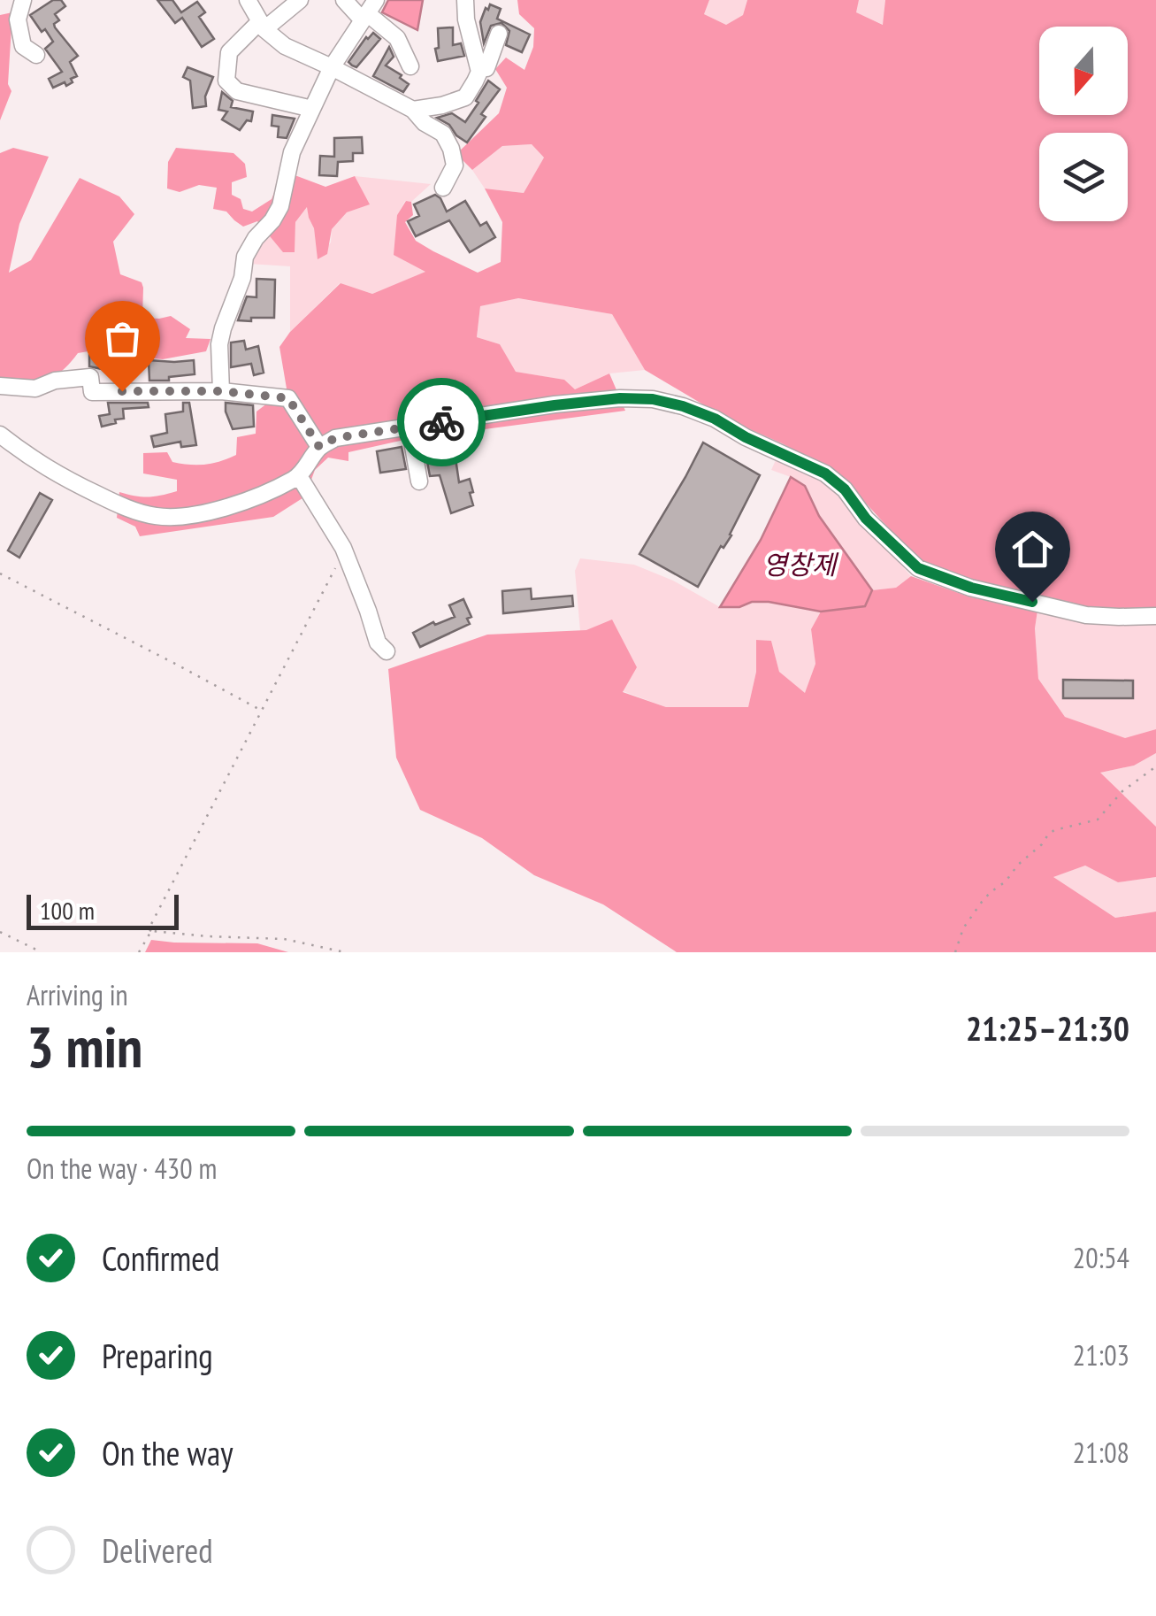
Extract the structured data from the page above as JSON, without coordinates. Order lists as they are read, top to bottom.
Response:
{
  "water": ["영창제"],
  "scale_bar": "100 m",
  "north": "bottom",
  "page": {
    "scale": "100 m",
    "heading": ["3 min", "Arriving in", "21:25–21:30"],
    "bar": "On the way · 430 m",
    "list": [
      ["Confirmed", "20:54"],
      ["Preparing", "21:03"],
      ["On the way", "21:08"],
      "Delivered"
    ]
  }
}
